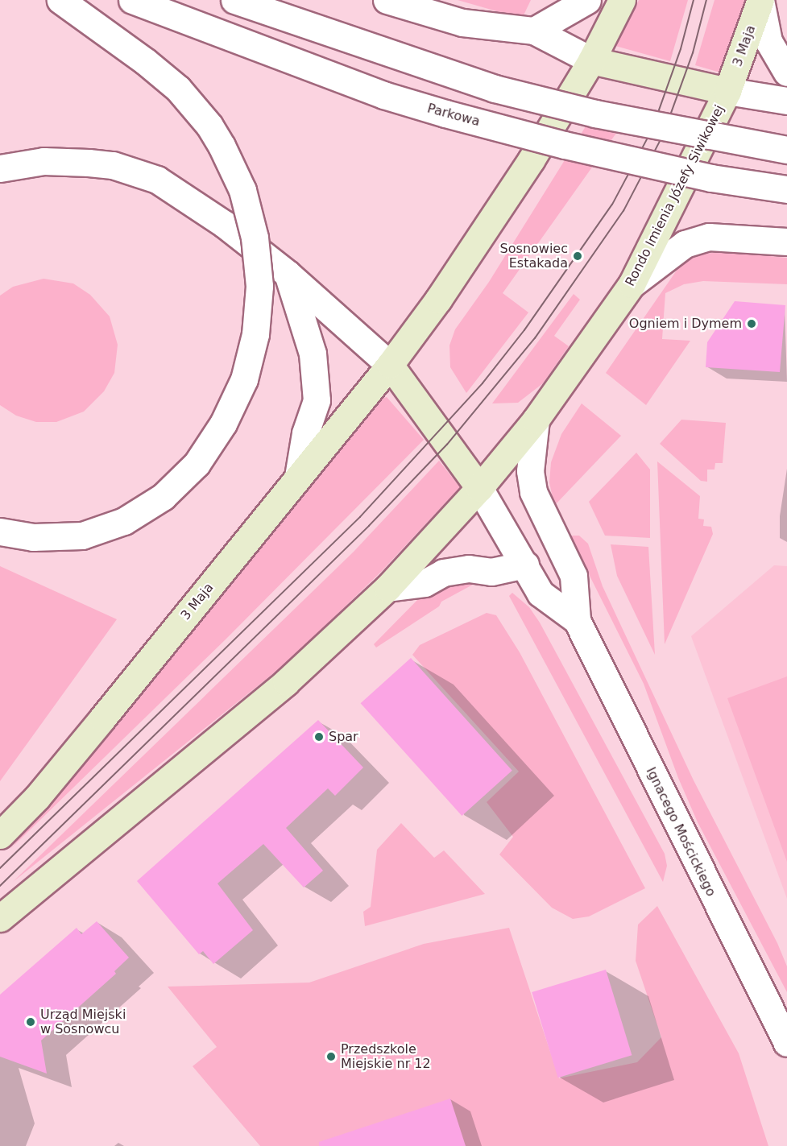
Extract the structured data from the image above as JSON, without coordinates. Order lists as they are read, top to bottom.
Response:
{
  "streets": {
    "main road": ["3 Maja", "Rondo Imienia Józefy Siwikowej"],
    "street": ["Parkowa", "Ignacego Mościckiego"]
  },
  "crossings": [
    ["3 Maja", "Rondo Imienia Józefy Siwikowej"],
    ["Rondo Imienia Józefy Siwikowej", "Ignacego Mościckiego"]
  ],
  "places": [
    "Sosnowiec Estakada",
    "Ogniem i Dymem",
    "Spar",
    "Urząd Miejski w Sosnowcu",
    "Przedszkole Miejskie nr 12"
  ]
}
